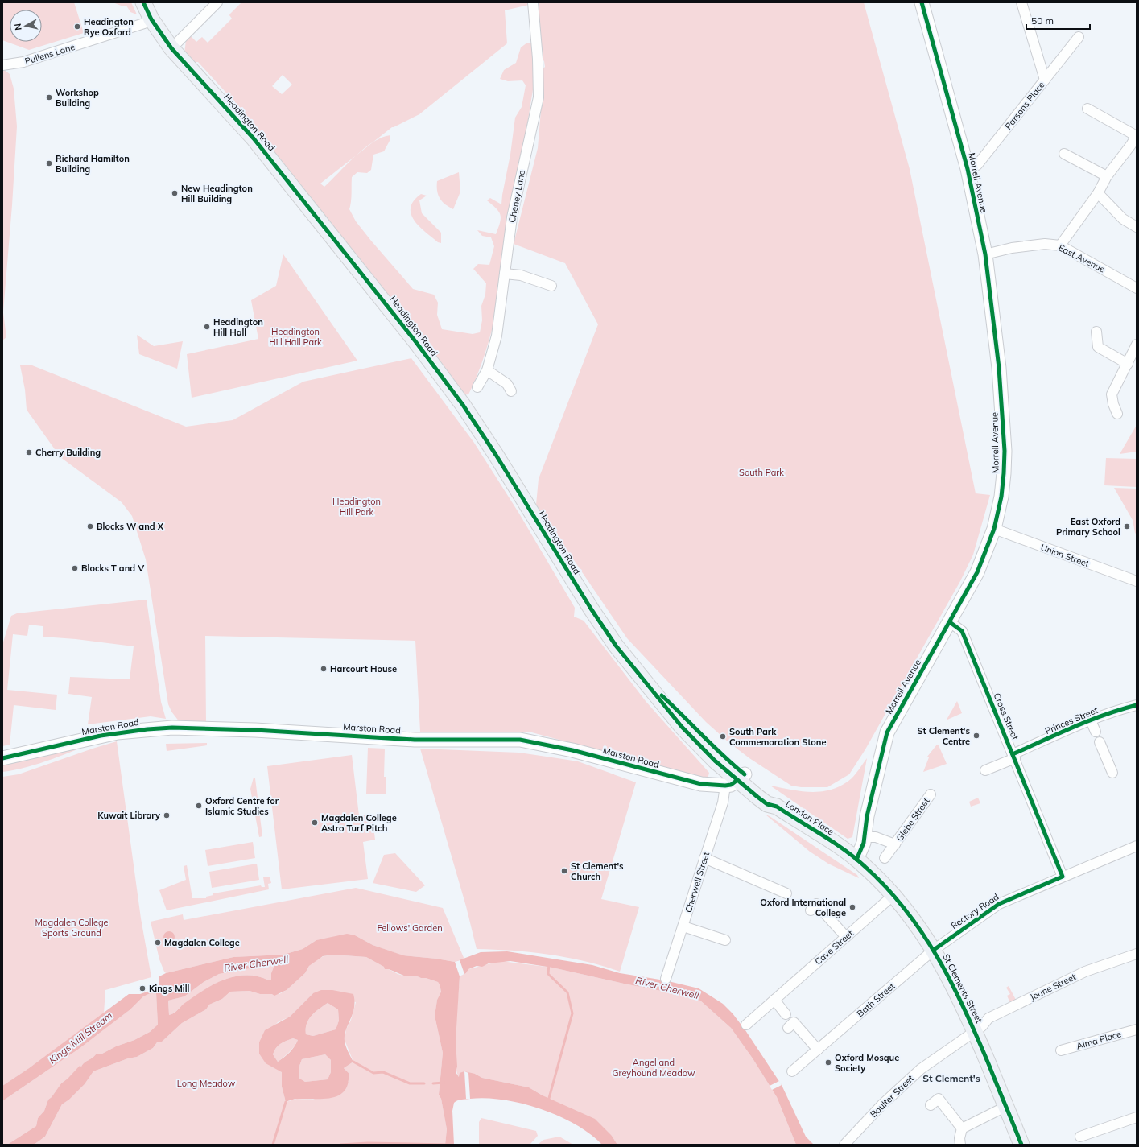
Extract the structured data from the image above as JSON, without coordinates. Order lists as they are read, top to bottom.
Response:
{
  "streets": {
    "main road": ["Headington Road", "London Place", "St Clements Street"],
    "street": [
      "Pullens Lane",
      "Parsons Place",
      "Morrell Avenue",
      "Cheney Lane",
      "East Avenue",
      "Union Street",
      "Cross Street",
      "Princes Street",
      "Marston Road",
      "Glebe Street",
      "Cherwell Street",
      "Rectory Road",
      "Cave Street",
      "Jeune Street",
      "Bath Street",
      "Alma Place",
      "Boulter Street"
    ]
  },
  "crossings": [
    ["Pullens Lane", "Headington Road"],
    ["Parsons Place", "Morrell Avenue"],
    ["Headington Road", "Marston Road"],
    ["Headington Road", "London Place"],
    ["Headington Road", "Cherwell Street"],
    ["Morrell Avenue", "East Avenue"],
    ["Morrell Avenue", "Union Street"],
    ["Morrell Avenue", "Cross Street"],
    ["Morrell Avenue", "London Place"],
    ["Morrell Avenue", "Glebe Street"],
    ["Morrell Avenue", "St Clements Street"],
    ["Cross Street", "Princes Street"],
    ["Cross Street", "Rectory Road"],
    ["Marston Road", "London Place"],
    ["Marston Road", "Cherwell Street"],
    ["London Place", "Cherwell Street"],
    ["London Place", "St Clements Street"],
    ["Rectory Road", "St Clements Street"],
    ["Rectory Road", "Bath Street"],
    ["Cave Street", "St Clements Street"],
    ["Jeune Street", "St Clements Street"],
    ["Jeune Street", "Boulter Street"],
    ["St Clements Street", "Bath Street"],
    ["St Clements Street", "Boulter Street"]
  ],
  "districts": ["St Clement's"],
  "water": ["River Cherwell", "Kings Mill Stream"],
  "parks": [
    "Headington Hill Hall Park",
    "South Park",
    "Headington Hill Park",
    "Magdalen College Sports Ground",
    "Fellows' Garden",
    "Angel and Greyhound Meadow",
    "Long Meadow"
  ],
  "places": [
    "Headington Rye Oxford",
    "Workshop Building",
    "Richard Hamilton Building",
    "New Headington Hill Building",
    "Headington Hill Hall",
    "Cherry Building",
    "Blocks W and X",
    "East Oxford Primary School",
    "Blocks T and V",
    "Harcourt House",
    "St Clement's Centre",
    "South Park Commemoration Stone",
    "Oxford Centre for Islamic Studies",
    "Kuwait Library",
    "Magdalen College Astro Turf Pitch",
    "St Clement's Church",
    "Oxford International College",
    "Magdalen College",
    "Kings Mill",
    "Oxford Mosque Society"
  ],
  "scale_bar": "50 m",
  "north": "left"
}
